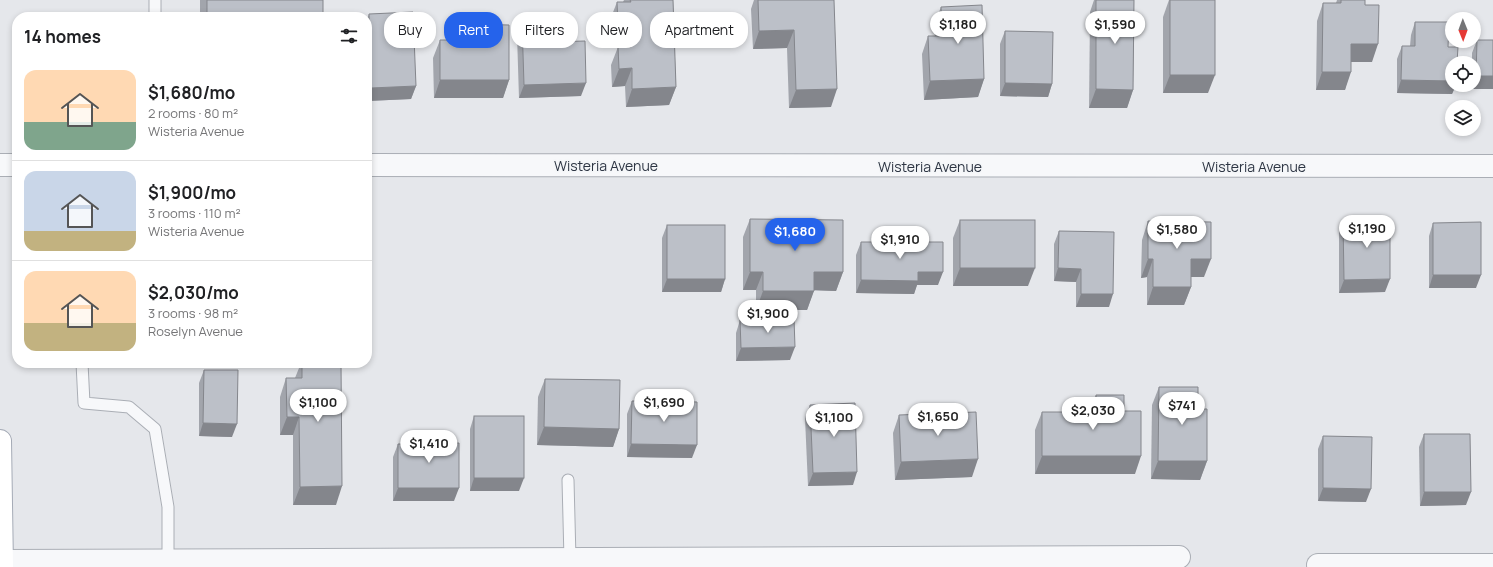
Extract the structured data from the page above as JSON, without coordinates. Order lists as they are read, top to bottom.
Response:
{
  "streets": {
    "street": ["Wisteria Avenue"]
  },
  "north": "bottom",
  "page": {
    "price": [
      "$1,180",
      "$1,590",
      "$1,190",
      "$1,580",
      "$1,680",
      "$1,910",
      "$1,900",
      "$1,100",
      "$1,690",
      "$741",
      "$2,030",
      "$1,650",
      "$1,100",
      "$1,410"
    ],
    "chip": [
      "Buy",
      "Rent",
      "Filters",
      "New",
      "Apartment"
    ],
    "heading": "14 homes",
    "list": [
      {
        "name": "$1,680/mo",
        "note": "2 rooms · 80 m² · Wisteria Avenue"
      },
      {
        "name": "$1,900/mo",
        "note": "3 rooms · 110 m² · Wisteria Avenue"
      },
      {
        "name": "$2,030/mo",
        "note": "3 rooms · 98 m² · Roselyn Avenue"
      }
    ]
  }
}
